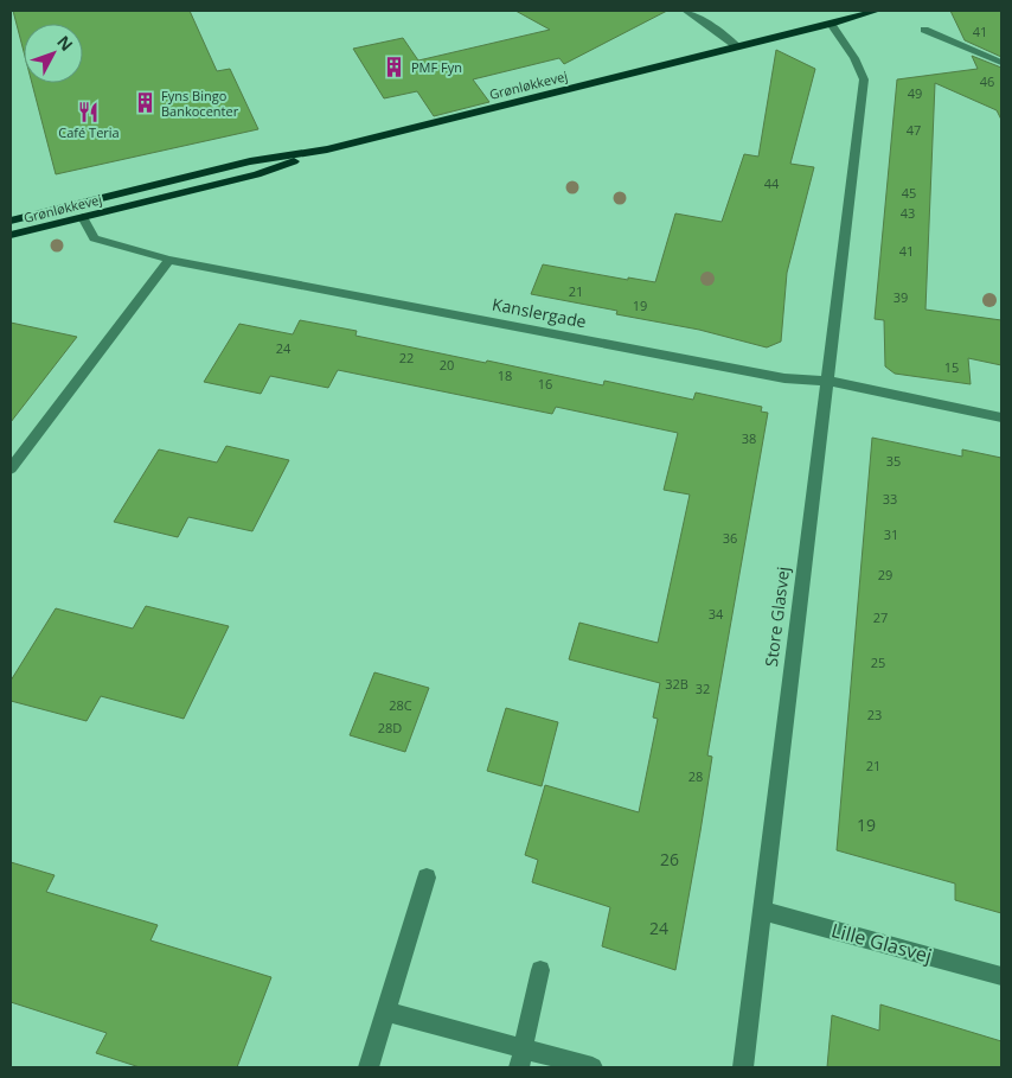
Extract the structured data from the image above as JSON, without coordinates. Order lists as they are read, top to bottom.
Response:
{
  "streets": {
    "main road": ["Grønløkkevej"],
    "street": ["Kanslergade", "Store Glasvej", "Lille Glasvej"]
  },
  "crossings": [
    ["Grønløkkevej", "Kanslergade"],
    ["Grønløkkevej", "Store Glasvej"],
    ["Kanslergade", "Store Glasvej"],
    ["Store Glasvej", "Lille Glasvej"]
  ],
  "places": {
    "building": ["PMF Fyn", "Fyns Bingo Bankocenter"],
    "restaurant": ["Café Teria"]
  },
  "house_numbers": [
    "41",
    "46",
    "49",
    "47",
    "44",
    "45",
    "43",
    "41",
    "21",
    "39",
    "19",
    "24",
    "22",
    "20",
    "15",
    "18",
    "16",
    "38",
    "35",
    "33",
    "31",
    "36",
    "29",
    "34",
    "27",
    "25",
    "32B",
    "32",
    "28C",
    "23",
    "28D",
    "21",
    "28",
    "19",
    "26",
    "24"
  ],
  "north": "top right"
}
